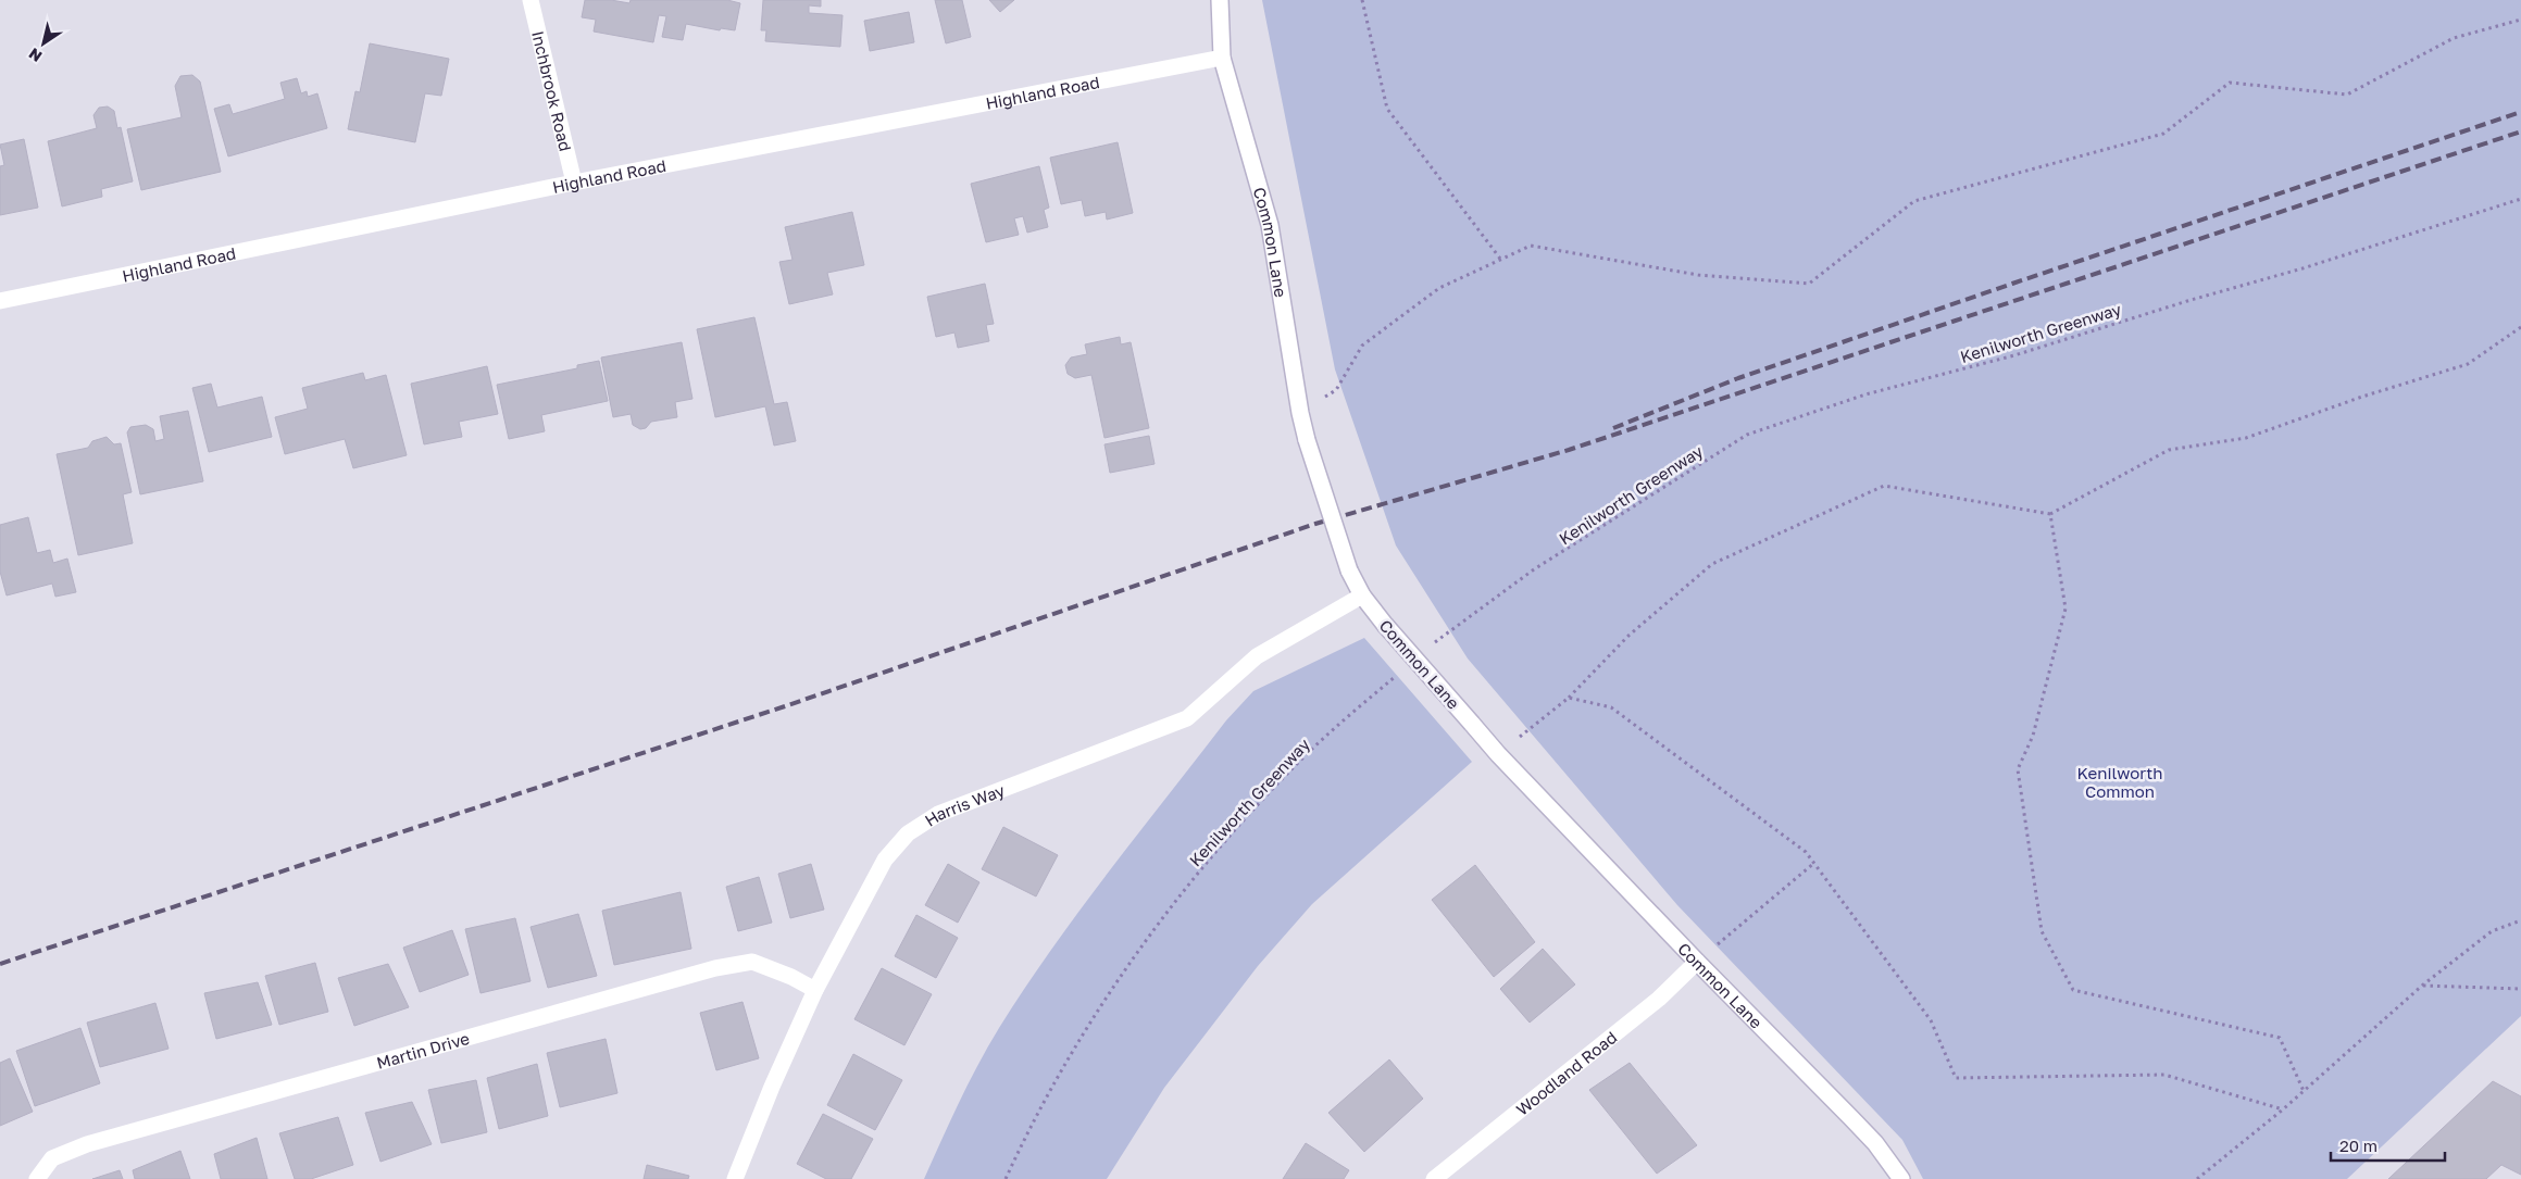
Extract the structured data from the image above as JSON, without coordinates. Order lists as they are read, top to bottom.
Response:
{
  "streets": {
    "street": [
      "Inchbrook Road",
      "Highland Road",
      "Common Lane",
      "Harris Way",
      "Martin Drive",
      "Woodland Road"
    ],
    "path": ["Kenilworth Greenway"]
  },
  "crossings": [
    ["Inchbrook Road", "Highland Road"],
    ["Highland Road", "Common Lane"],
    ["Common Lane", "Harris Way"],
    ["Common Lane", "Woodland Road"],
    ["Harris Way", "Martin Drive"]
  ],
  "parks": ["Kenilworth Common"],
  "scale_bar": "20 m",
  "north": "bottom left"
}
